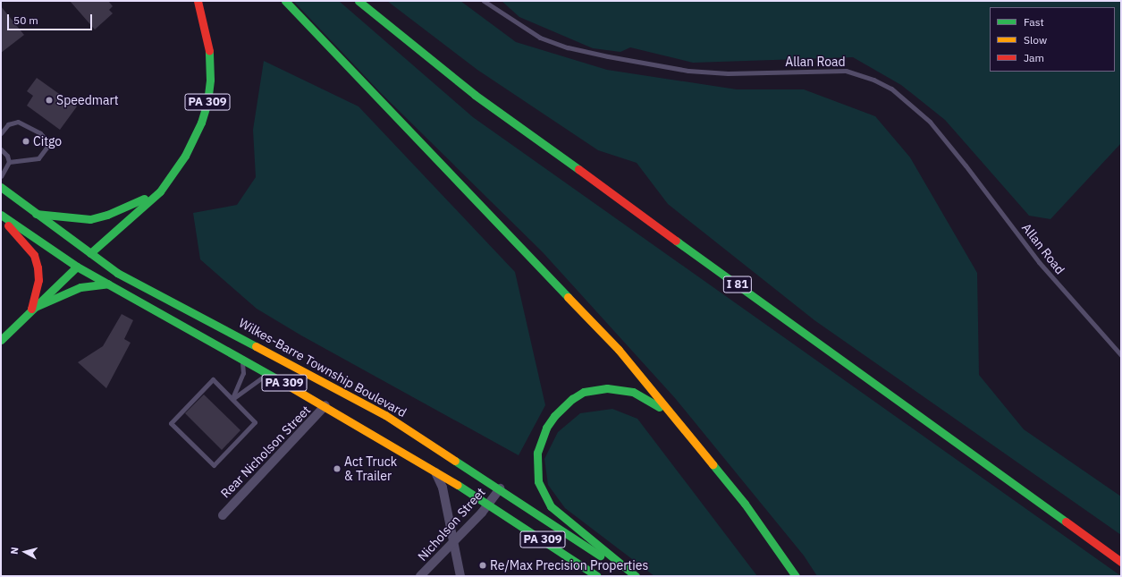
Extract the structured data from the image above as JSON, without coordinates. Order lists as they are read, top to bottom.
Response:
{
  "streets": {
    "main road": ["PA 309", "I 81", "Wilkes-Barre Township Boulevard"],
    "street": ["Rear Nicholson Street", "Nicholson Street"],
    "lane": ["Allan Road"]
  },
  "crossings": [
    ["PA 309", "Wilkes-Barre Township Boulevard"],
    ["Wilkes-Barre Township Boulevard", "Rear Nicholson Street"],
    ["Wilkes-Barre Township Boulevard", "Nicholson Street"]
  ],
  "places": [
    "Speedmart",
    "Citgo",
    "Act Truck & Trailer",
    "Re/Max Precision Properties"
  ],
  "legend": ["Fast", "Slow", "Jam"],
  "scale_bar": "50 m",
  "north": "left"
}
